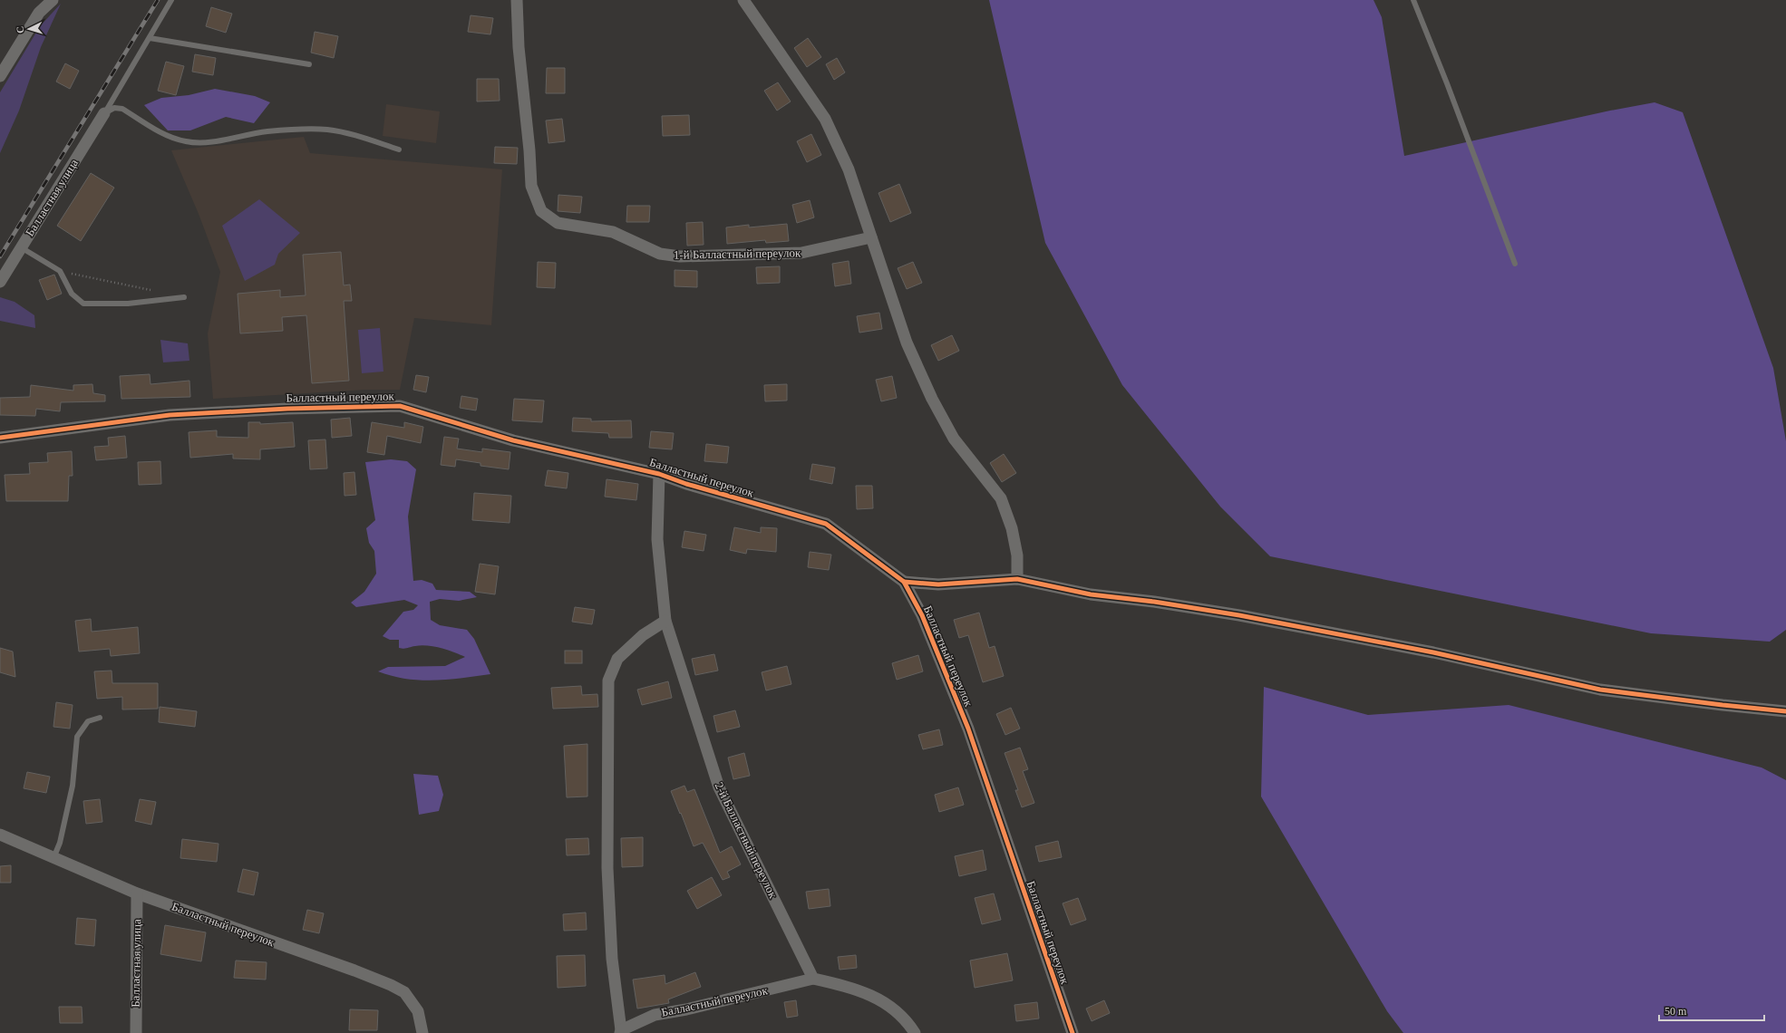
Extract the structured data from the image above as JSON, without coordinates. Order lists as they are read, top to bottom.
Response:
{
  "streets": {
    "street": [
      "Балластная улица",
      "1-й Балластный переулок",
      "Балластный переулок",
      "2-й Балластный переулок"
    ]
  },
  "crossings": [
    ["Балластная улица", "Балластный переулок"],
    ["Балластный переулок", "2-й Балластный переулок"]
  ],
  "scale_bar": "50 m",
  "north": "left"
}
